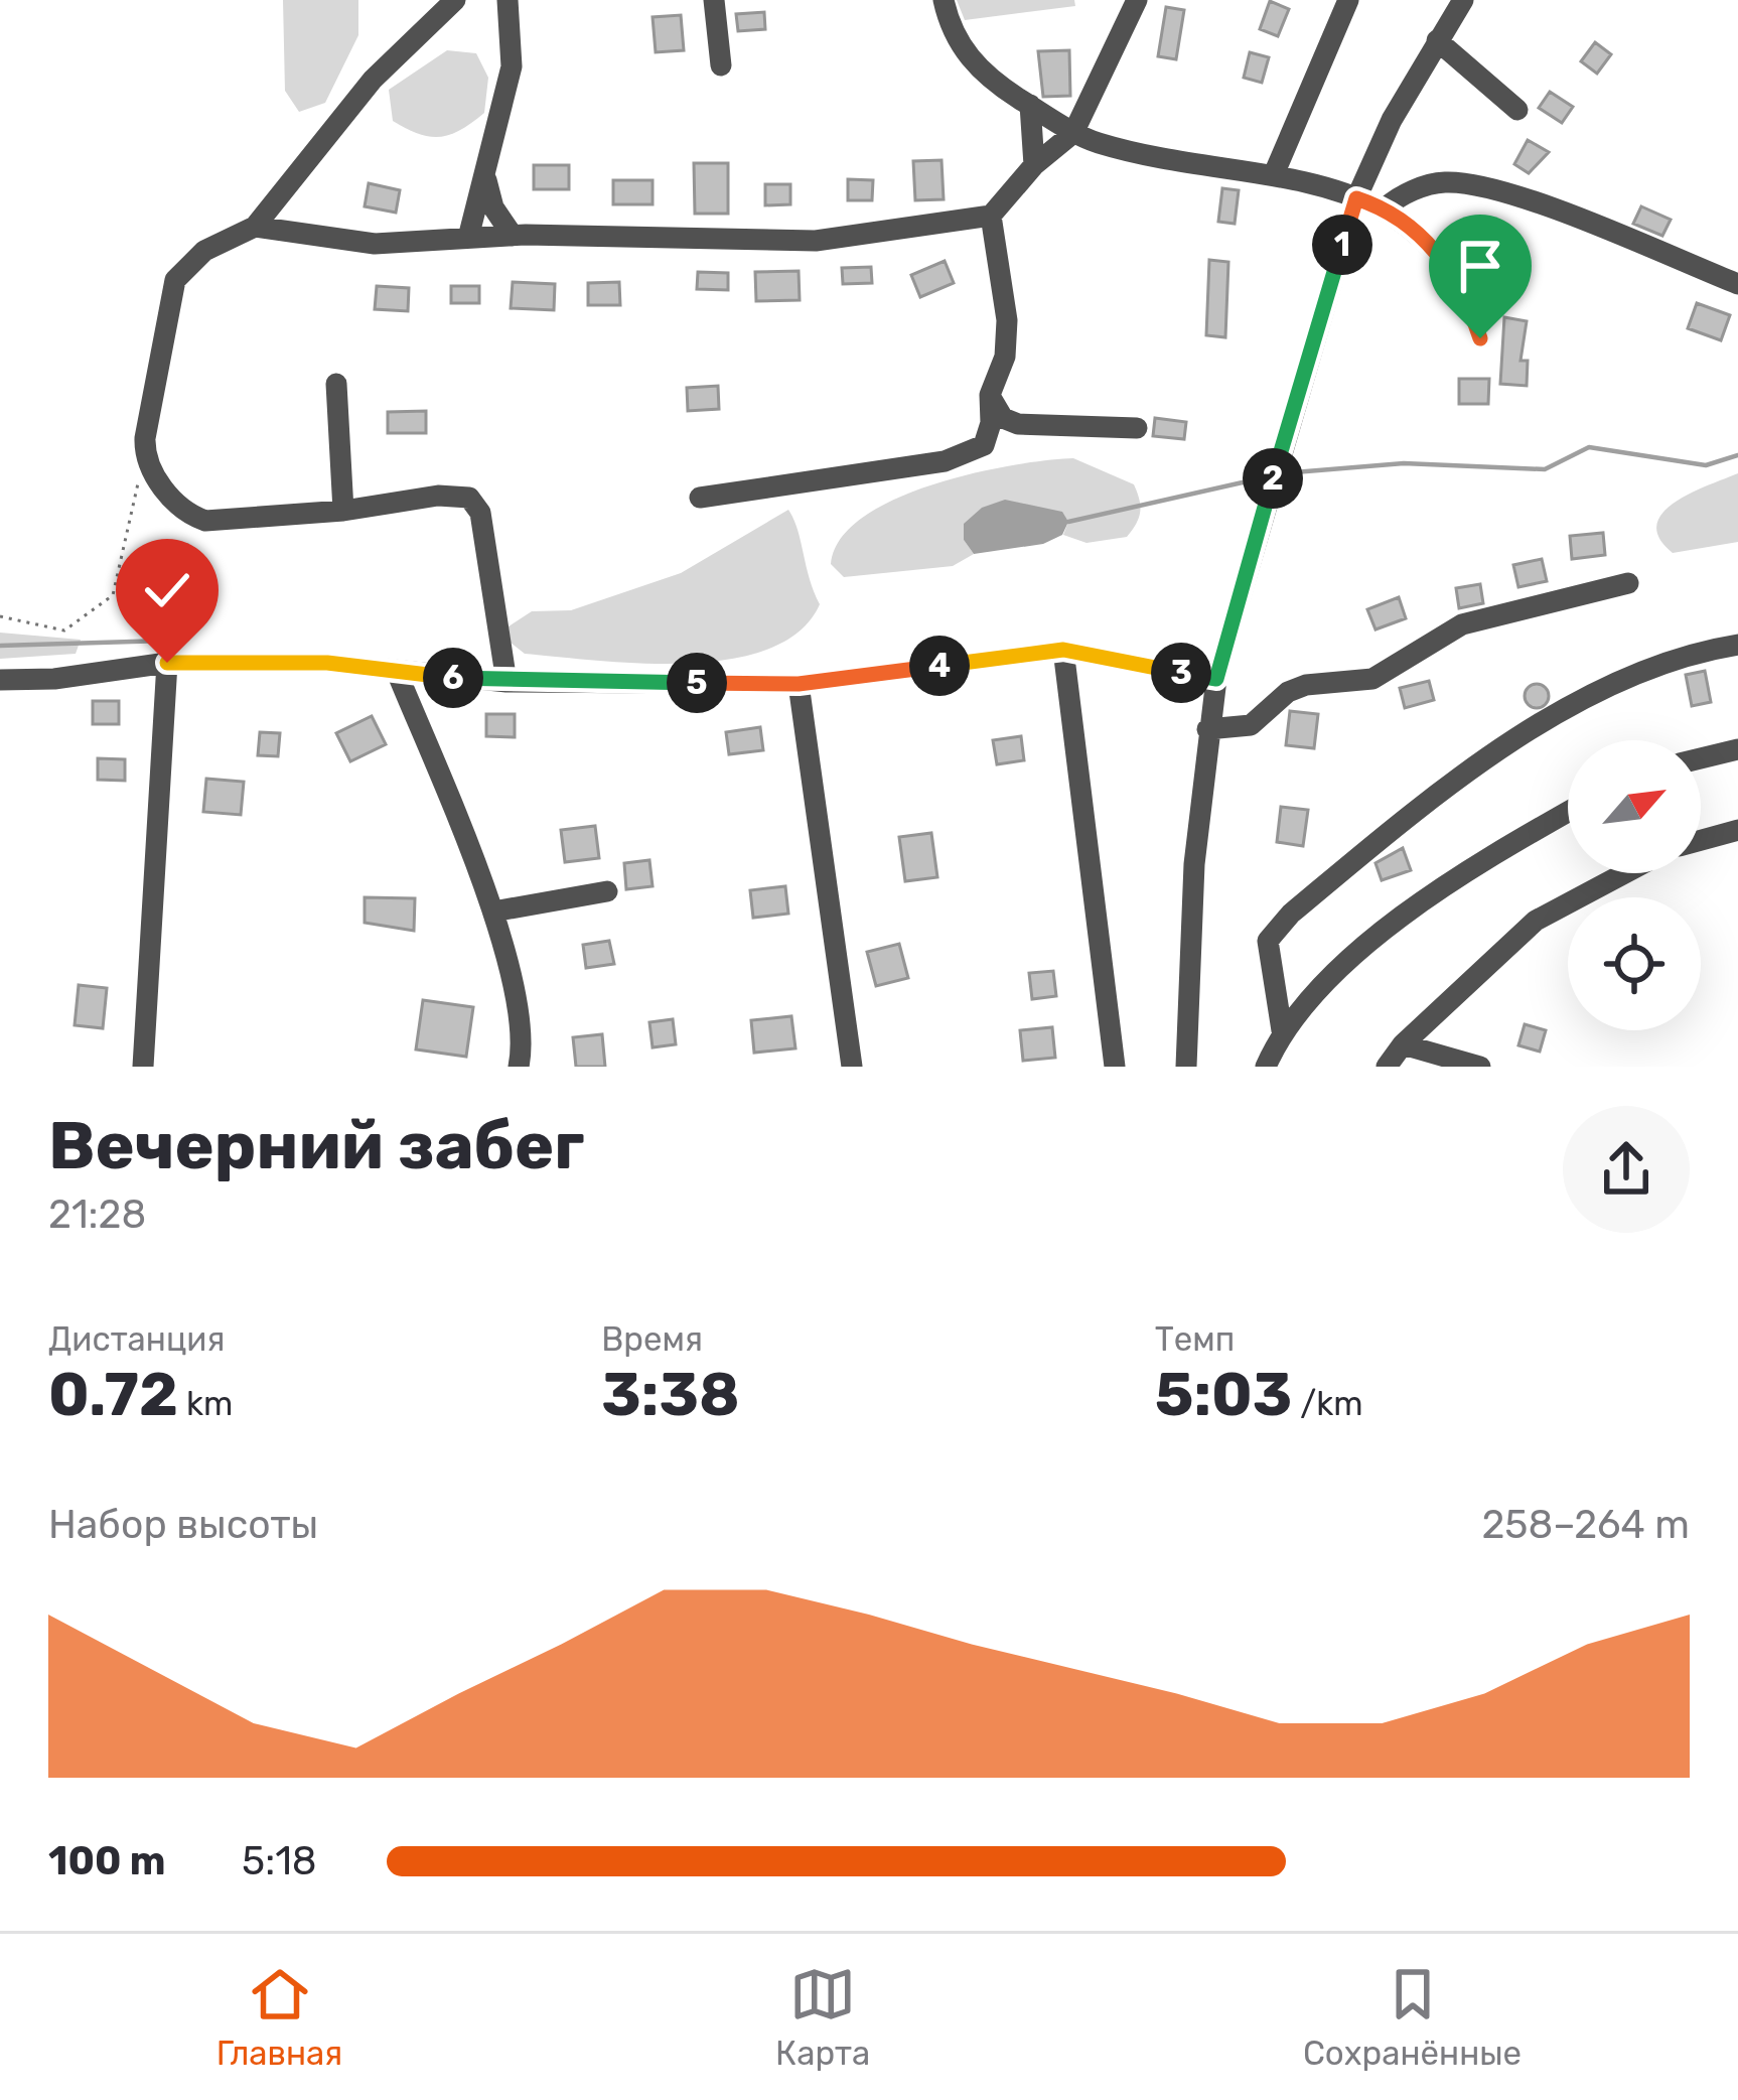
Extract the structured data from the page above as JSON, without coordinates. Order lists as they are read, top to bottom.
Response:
{
  "north": "top right",
  "page": {
    "pins": [
      "1",
      "2",
      "4",
      "3",
      "6",
      "5"
    ],
    "heading": ["Вечерний забег", "21:28"],
    "stats": [
      ["Дистанция", "0.72 km"],
      ["Время", "3:38"],
      ["Темп", "5:03 /km"]
    ],
    "chart": ["Набор высоты", "258–264 m"],
    "list": [
      {
        "name": "100 m",
        "note": "5:18"
      }
    ],
    "tabs": ["Главная", "Карта", "Сохранённые"]
  }
}
